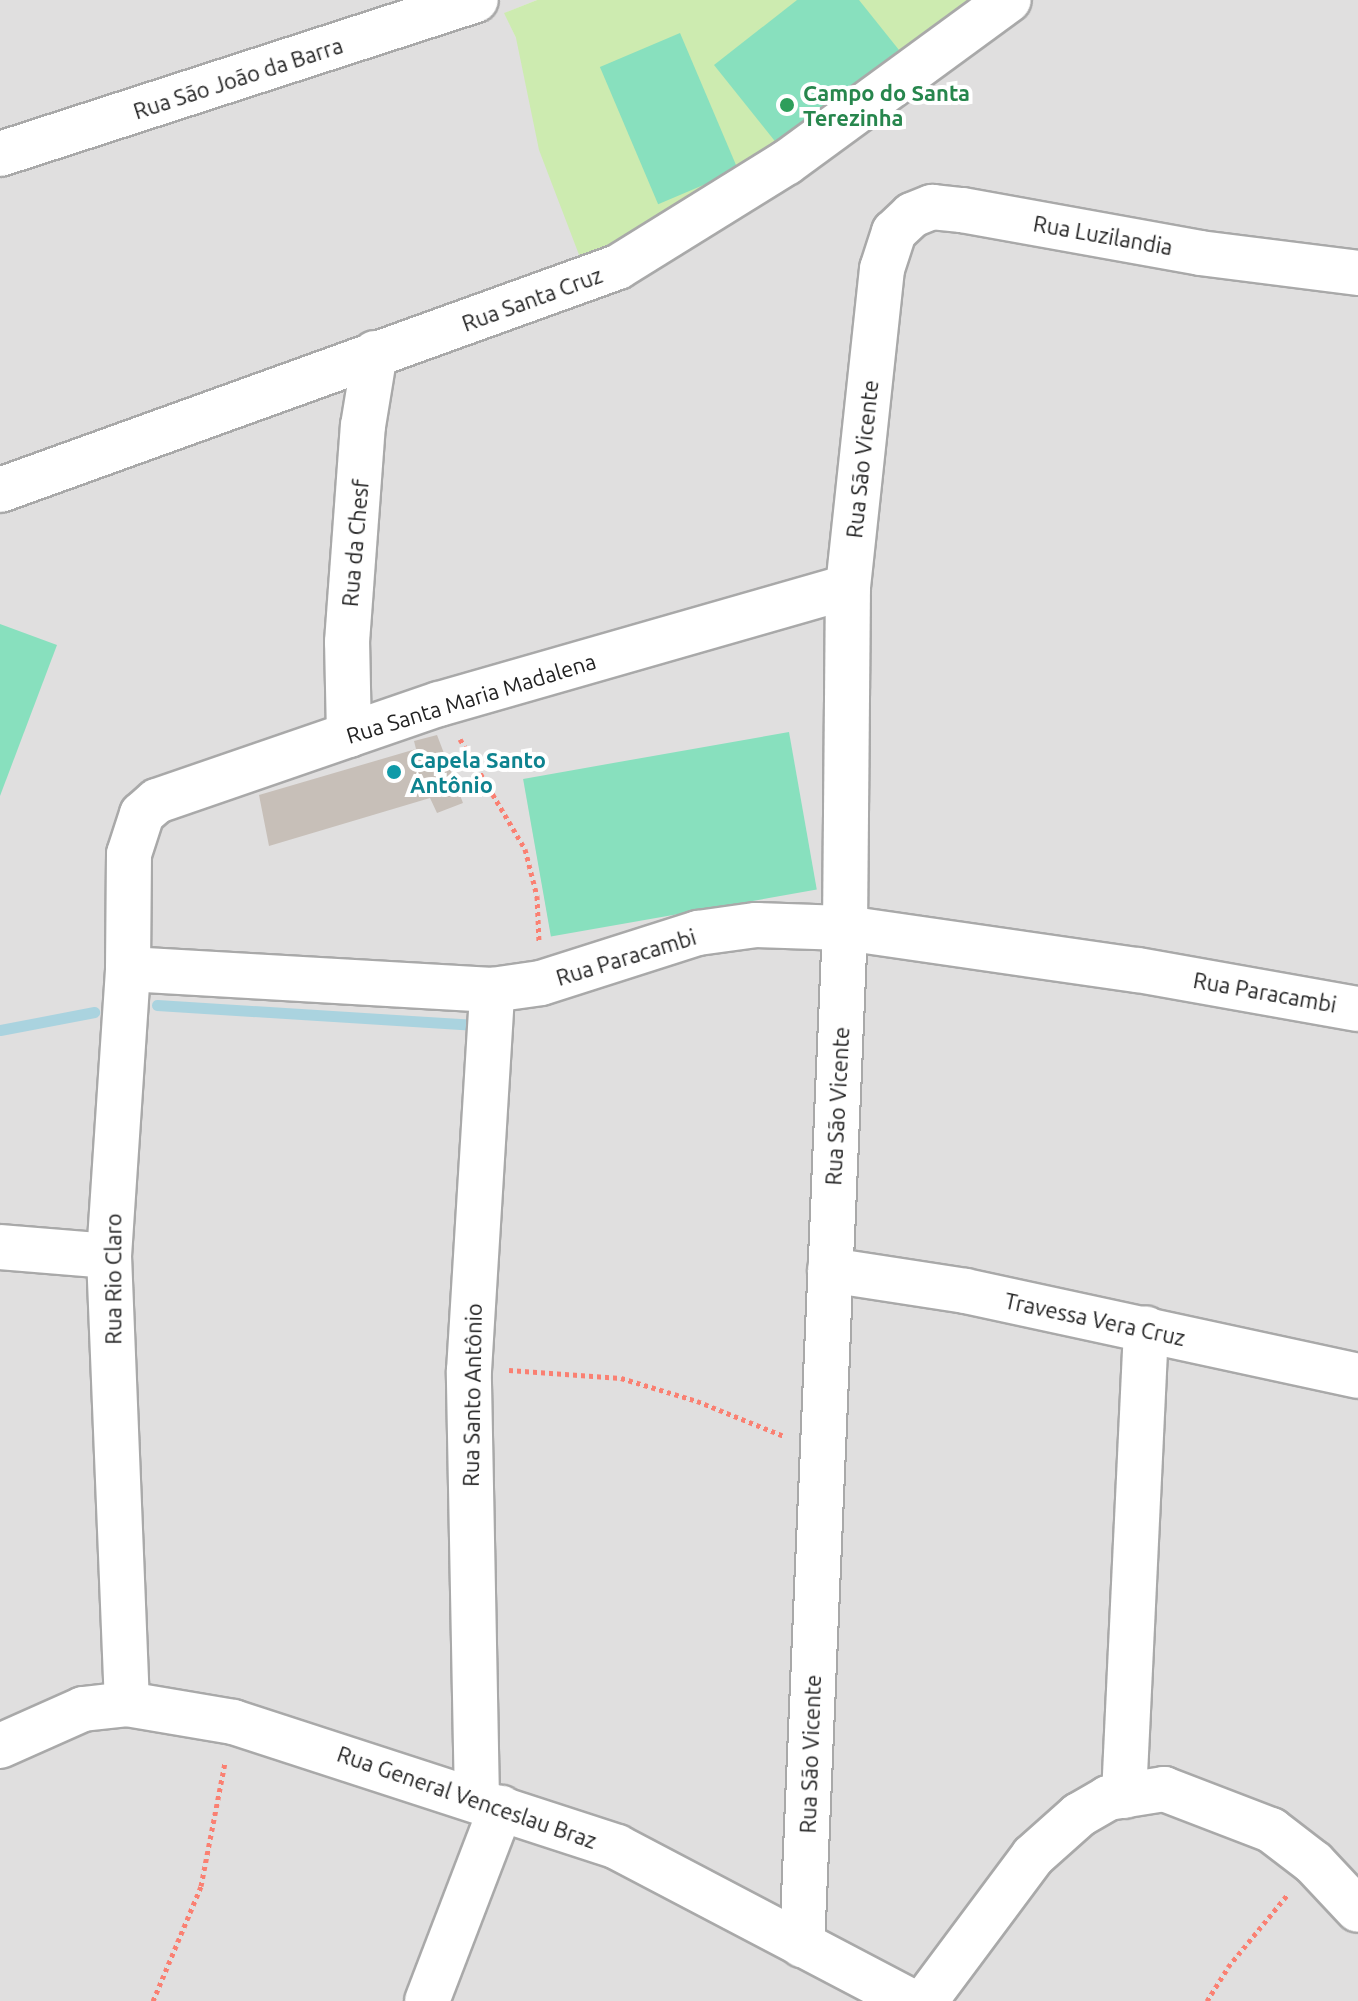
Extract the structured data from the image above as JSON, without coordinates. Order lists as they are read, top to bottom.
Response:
{
  "streets": {
    "street": [
      "Rua São João da Barra",
      "Rua Luzilandia",
      "Rua Santa Cruz",
      "Rua São Vicente",
      "Rua da Chesf",
      "Rua Santa Maria Madalena",
      "Rua Paracambi",
      "Rua Rio Claro",
      "Travessa Vera Cruz",
      "Rua Santo Antônio",
      "Rua General Venceslau Braz"
    ]
  },
  "crossings": [
    ["Rua Luzilandia", "Rua São Vicente"],
    ["Rua Santa Cruz", "Rua da Chesf"],
    ["Rua São Vicente", "Rua Santa Maria Madalena"],
    ["Rua São Vicente", "Rua Paracambi"],
    ["Rua São Vicente", "Travessa Vera Cruz"],
    ["Rua São Vicente", "Rua General Venceslau Braz"],
    ["Rua da Chesf", "Rua Santa Maria Madalena"],
    ["Rua Santa Maria Madalena", "Rua Rio Claro"],
    ["Rua Paracambi", "Rua Rio Claro"],
    ["Rua Paracambi", "Rua Santo Antônio"],
    ["Rua Rio Claro", "Rua General Venceslau Braz"],
    ["Rua Santo Antônio", "Rua General Venceslau Braz"]
  ],
  "places": ["Campo do Santa Terezinha", "Capela Santo Antônio"]
}
